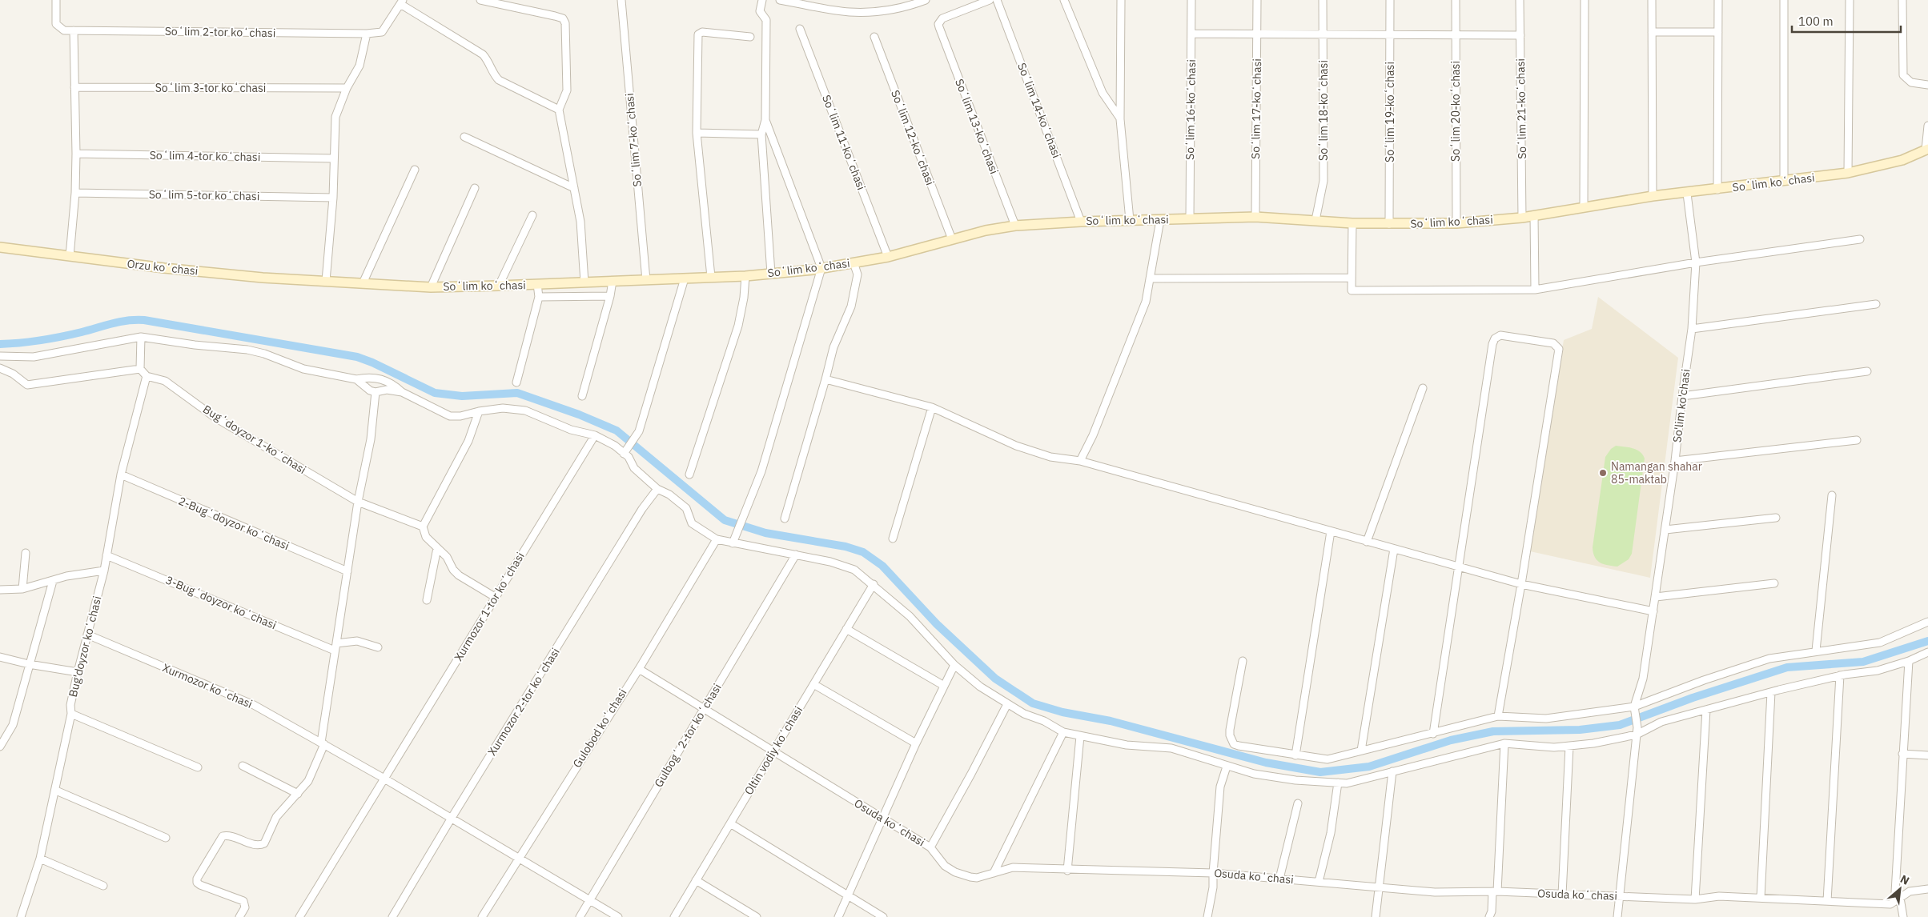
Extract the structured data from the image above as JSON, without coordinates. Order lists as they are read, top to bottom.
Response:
{
  "streets": {
    "street": [
      "Soʻlim 2-tor koʻchasi",
      "Soʻlim 3-tor koʻchasi",
      "Soʻlim 17-koʻchasi",
      "Soʻlim 21-koʻchasi",
      "Soʻlim 16-koʻchasi",
      "Soʻlim 14-koʻchasi",
      "Soʻlim 18-koʻchasi",
      "Soʻlim 20-koʻchasi",
      "Soʻlim 19-koʻchasi",
      "Soʻlim 13-koʻchasi",
      "Soʻlim 12-koʻchasi",
      "Soʻlim 7-koʻchasi",
      "Soʻlim 11-koʻchasi",
      "Soʻlim 4-tor koʻchasi",
      "Soʻlim koʻchasi",
      "Soʻlim 5-tor koʻchasi",
      "Orzu koʻchasi",
      "So'lim ko'chasi",
      "Bugʻdoyzor 1-koʻchasi",
      "2-Bugʻdoyzor koʻchasi",
      "3-Bugʻdoyzor koʻchasi",
      "Xurmozor 1-tor koʻchasi",
      "Bug'doyzor koʻchasi",
      "Xurmozor koʻchasi",
      "Xurmozor 2-tor koʻchasi",
      "Gulobod koʻchasi",
      "Gulbogʻ 2-tor koʻchasi",
      "Oltin vodiy koʻchasi",
      "Osuda koʻchasi"
    ]
  },
  "crossings": [
    ["Soʻlim 17-koʻchasi", "Soʻlim koʻchasi"],
    ["Soʻlim 21-koʻchasi", "Soʻlim koʻchasi"],
    ["Soʻlim 16-koʻchasi", "Soʻlim koʻchasi"],
    ["Soʻlim 14-koʻchasi", "Soʻlim koʻchasi"],
    ["Soʻlim 18-koʻchasi", "Soʻlim koʻchasi"],
    ["Soʻlim 20-koʻchasi", "Soʻlim koʻchasi"],
    ["Soʻlim 19-koʻchasi", "Soʻlim koʻchasi"],
    ["Soʻlim 13-koʻchasi", "Soʻlim koʻchasi"],
    ["Soʻlim 12-koʻchasi", "Soʻlim koʻchasi"],
    ["Soʻlim 7-koʻchasi", "Soʻlim koʻchasi"],
    ["Soʻlim 11-koʻchasi", "Soʻlim koʻchasi"],
    ["Soʻlim koʻchasi", "Orzu koʻchasi"],
    ["Soʻlim koʻchasi", "So'lim ko'chasi"],
    ["Bugʻdoyzor 1-koʻchasi", "Bug'doyzor koʻchasi"],
    ["2-Bugʻdoyzor koʻchasi", "Bug'doyzor koʻchasi"],
    ["3-Bugʻdoyzor koʻchasi", "Bug'doyzor koʻchasi"],
    ["Xurmozor 1-tor koʻchasi", "Xurmozor koʻchasi"],
    ["Bug'doyzor koʻchasi", "Xurmozor koʻchasi"],
    ["Xurmozor koʻchasi", "Xurmozor 2-tor koʻchasi"],
    ["Xurmozor koʻchasi", "Gulobod koʻchasi"],
    ["Xurmozor koʻchasi", "Gulbogʻ 2-tor koʻchasi"],
    ["Gulobod koʻchasi", "Osuda koʻchasi"],
    ["Gulbogʻ 2-tor koʻchasi", "Osuda koʻchasi"],
    ["Oltin vodiy koʻchasi", "Osuda koʻchasi"]
  ],
  "places": ["Namangan shahar 85-maktab"],
  "scale_bar": "100 m",
  "north": "top right"
}
